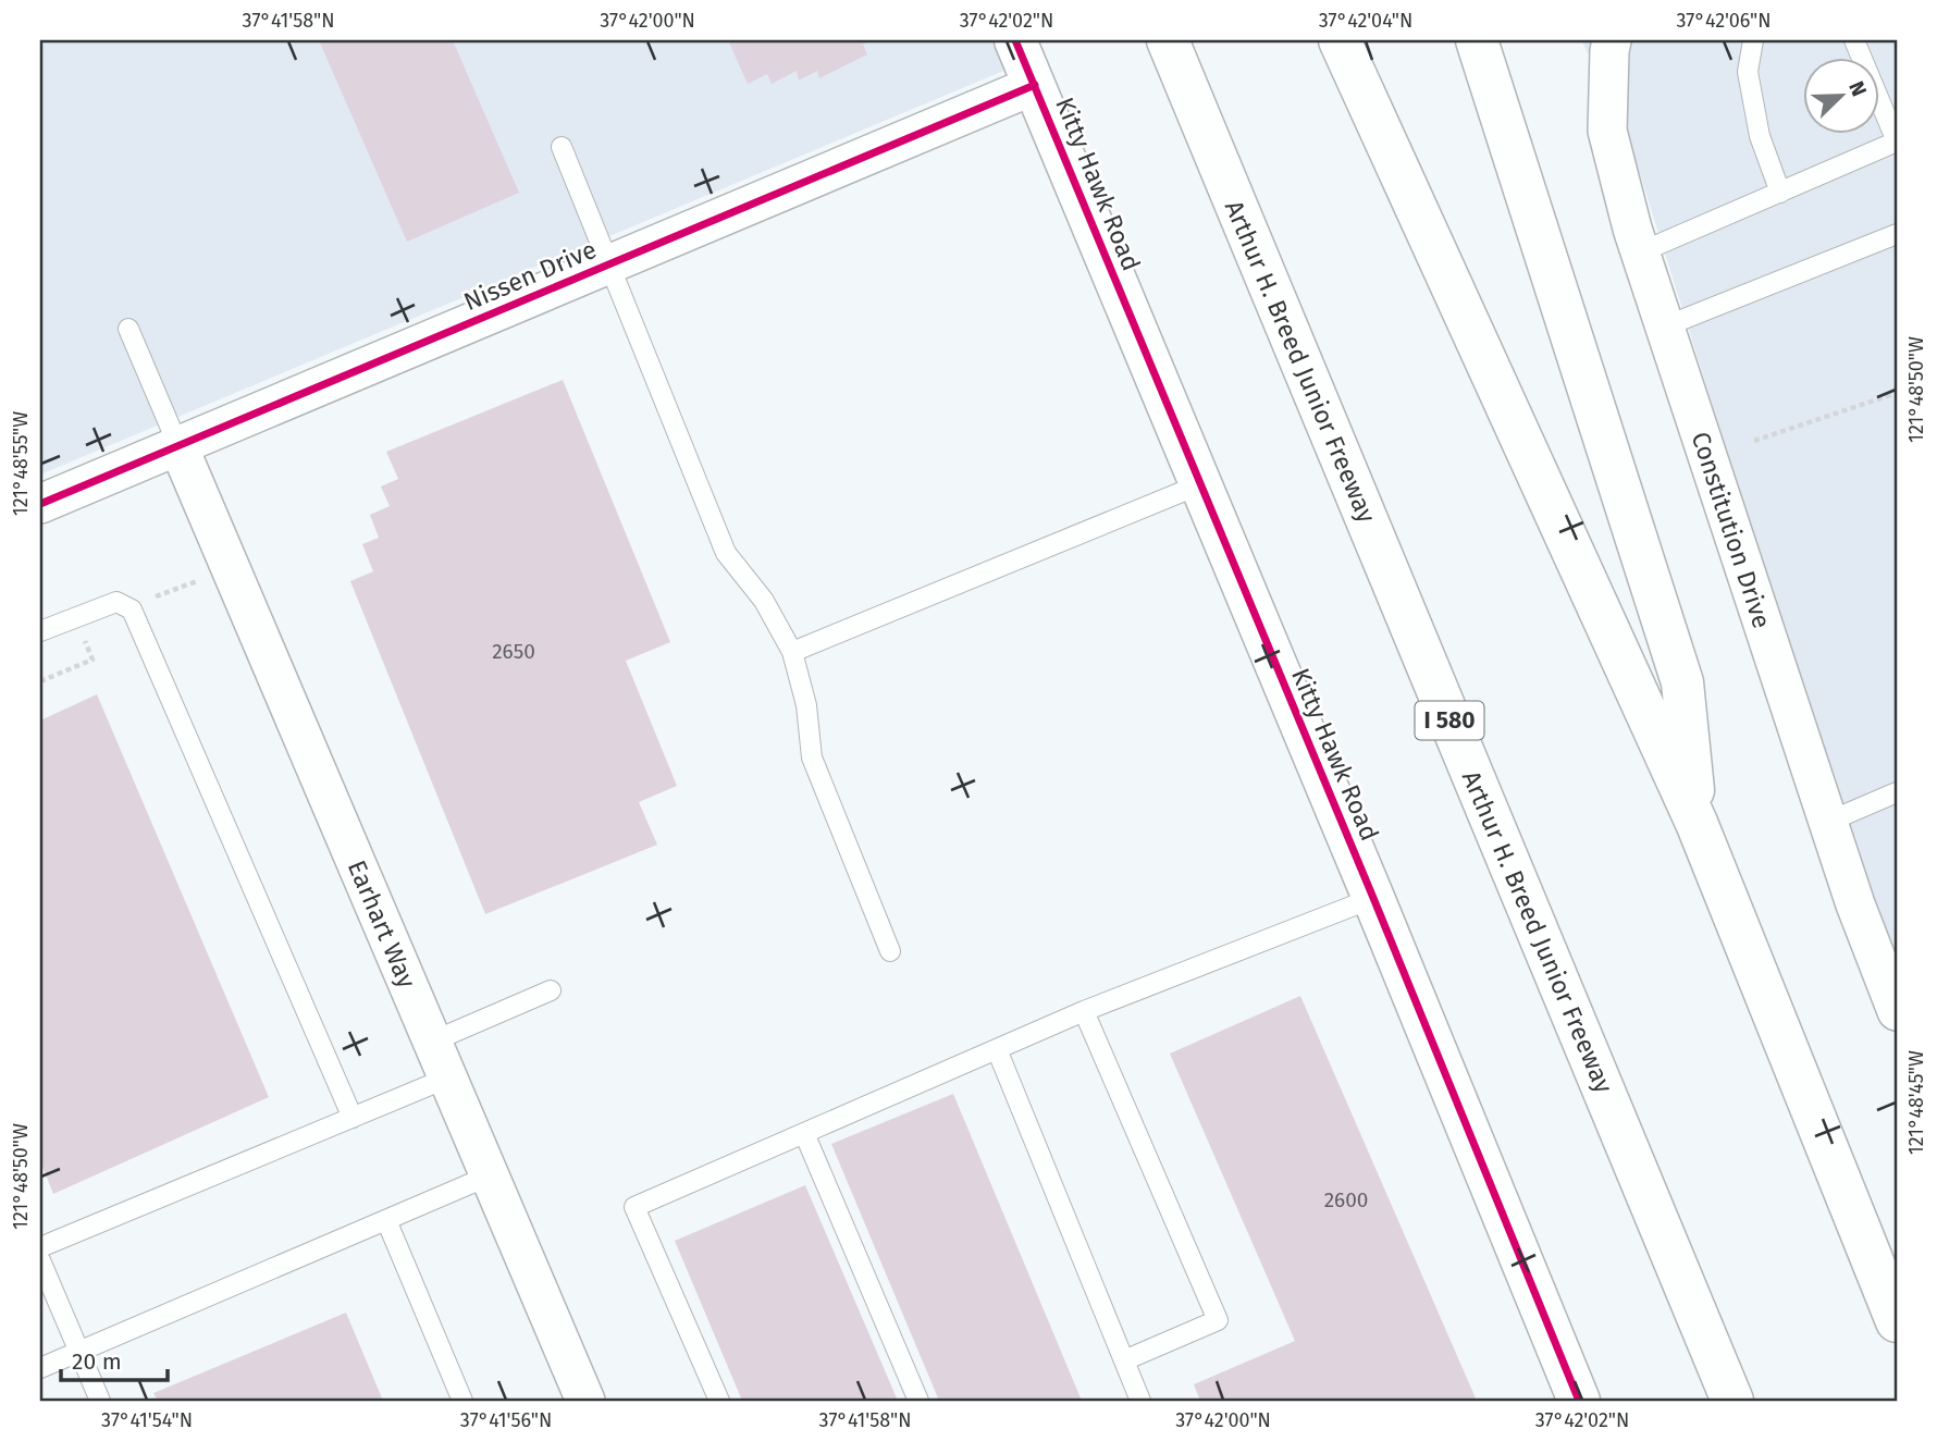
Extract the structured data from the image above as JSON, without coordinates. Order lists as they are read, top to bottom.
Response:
{
  "streets": {
    "main road": ["Kitty Hawk Road", "Arthur H. Breed Junior Freeway", "I 580"],
    "street": ["Nissen Drive", "Constitution Drive", "Earhart Way"]
  },
  "crossings": [
    ["Kitty Hawk Road", "Nissen Drive"],
    ["Nissen Drive", "Earhart Way"]
  ],
  "house_numbers": ["2650", "2600"],
  "scale_bar": "20 m",
  "north": "top right",
  "coordinates": [
    "37°41'58\"N",
    "37°42'00\"N",
    "37°42'02\"N",
    "37°42'04\"N",
    "37°42'06\"N",
    "121°48'50\"W",
    "121°48'55\"W",
    "121°48'45\"W",
    "37°41'54\"N",
    "37°41'56\"N"
  ]
}
